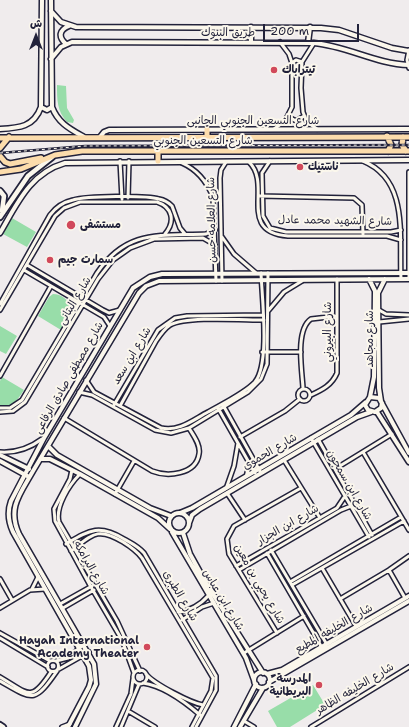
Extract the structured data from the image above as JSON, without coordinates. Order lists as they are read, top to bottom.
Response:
{
  "streets": {
    "highway": ["شارع التسعين الجنوبي"],
    "street": [
      "طريق البنوك",
      "شارع التسعين الجنوبي الجانبى",
      "شارع العلامه حسن",
      "شارع الشهيد محمد عادل",
      "شارع البتانى",
      "شارع البيروني",
      "شارع مجاهد",
      "شارع ابن سعد",
      "شارع مصطفى صادق الرفاعى",
      "شارع الحموي",
      "شارع ابن سمجون",
      "شارع ابن الجزار",
      "شارع البرامكه",
      "شارع يحيي بن معين",
      "شارع الطبرى",
      "شارع ابن عباس",
      "شارع الخليفه المطيع",
      "شارع الخليفه الظاهر"
    ]
  },
  "crossings": [
    ["شارع التسعين الجنوبي الجانبى", "شارع التسعين الجنوبي"],
    ["شارع العلامه حسن", "شارع البتانى"],
    ["شارع العلامه حسن", "شارع مصطفى صادق الرفاعى"],
    ["شارع البيروني", "شارع مصطفى صادق الرفاعى"],
    ["شارع مجاهد", "شارع مصطفى صادق الرفاعى"],
    ["شارع مجاهد", "شارع الحموي"],
    ["شارع مصطفى صادق الرفاعى", "شارع ابن عباس"],
    ["شارع الحموي", "شارع ابن سمجون"],
    ["شارع الحموي", "شارع ابن عباس"],
    ["شارع ابن سمجون", "شارع ابن الجزار"],
    ["شارع ابن الجزار", "شارع يحيي بن معين"],
    ["شارع البرامكه", "شارع الطبرى"],
    ["شارع البرامكه", "شارع ابن عباس"],
    ["شارع ابن عباس", "شارع الخليفه المطيع"]
  ],
  "places": [
    "تيتراباك",
    "ناستيك",
    "مستشفى",
    "سمارت جيم",
    "Hayah International Academy Theater",
    "المدرسة البريطانية"
  ],
  "scale_bar": "200 m",
  "north": "top"
}
